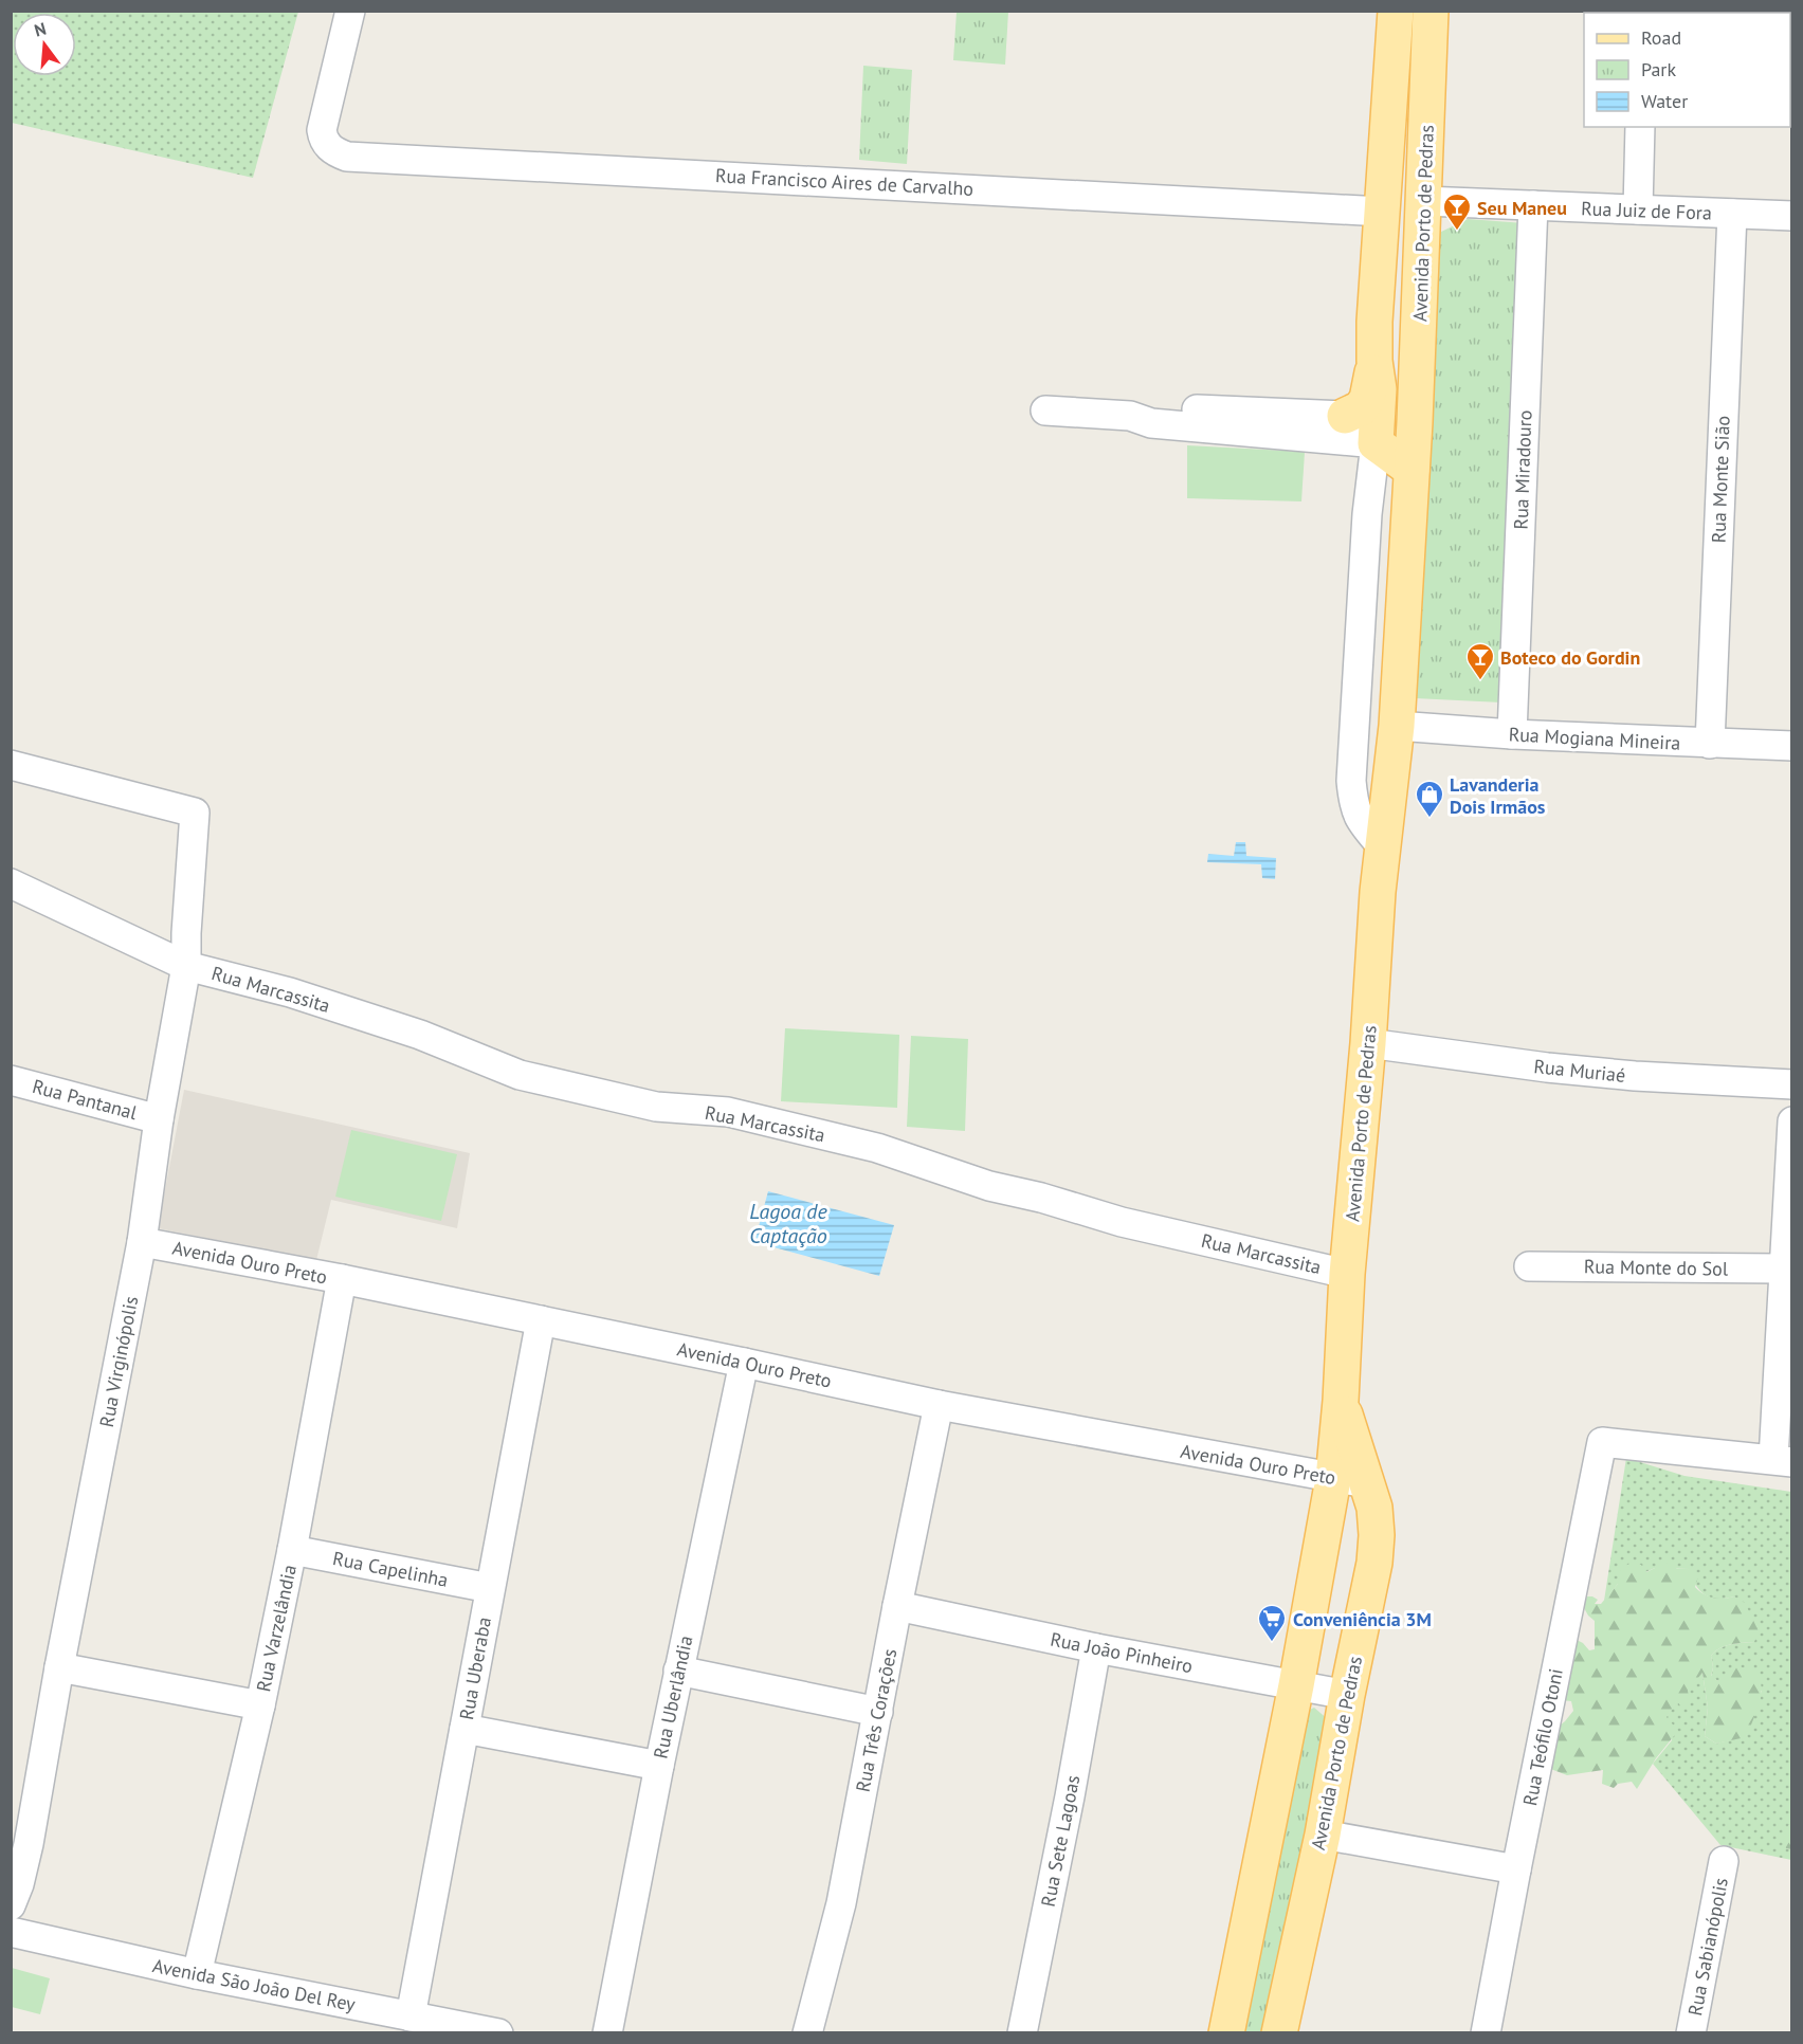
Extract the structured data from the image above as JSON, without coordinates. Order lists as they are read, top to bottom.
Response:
{
  "streets": {
    "main road": ["Avenida Porto de Pedras"],
    "street": [
      "Rua Francisco Aires de Carvalho",
      "Rua Juiz de Fora",
      "Rua Miradouro",
      "Rua Monte Sião",
      "Rua Mogiana Mineira",
      "Rua Marcassita",
      "Rua Muriaé",
      "Rua Pantanal",
      "Avenida Ouro Preto",
      "Rua Monte do Sol",
      "Rua Virginópolis",
      "Rua Capelinha",
      "Rua Varzelândia",
      "Rua João Pinheiro",
      "Rua Uberaba",
      "Rua Uberlândia",
      "Rua Três Corações",
      "Rua Teófilo Otoni",
      "Rua Sete Lagoas",
      "Rua Sabianópolis",
      "Avenida São João Del Rey"
    ]
  },
  "crossings": [
    ["Rua Francisco Aires de Carvalho", "Avenida Porto de Pedras"],
    ["Rua Juiz de Fora", "Avenida Porto de Pedras"],
    ["Rua Juiz de Fora", "Rua Miradouro"],
    ["Rua Juiz de Fora", "Rua Monte Sião"],
    ["Avenida Porto de Pedras", "Rua Mogiana Mineira"],
    ["Avenida Porto de Pedras", "Rua Marcassita"],
    ["Avenida Porto de Pedras", "Rua Muriaé"],
    ["Avenida Porto de Pedras", "Avenida Ouro Preto"],
    ["Avenida Porto de Pedras", "Rua João Pinheiro"],
    ["Rua Miradouro", "Rua Mogiana Mineira"],
    ["Rua Monte Sião", "Rua Mogiana Mineira"],
    ["Rua Marcassita", "Rua Virginópolis"],
    ["Rua Pantanal", "Rua Virginópolis"],
    ["Avenida Ouro Preto", "Rua Virginópolis"],
    ["Avenida Ouro Preto", "Rua Varzelândia"],
    ["Avenida Ouro Preto", "Rua Uberaba"],
    ["Avenida Ouro Preto", "Rua Uberlândia"],
    ["Avenida Ouro Preto", "Rua Três Corações"],
    ["Rua Capelinha", "Rua Varzelândia"],
    ["Rua Capelinha", "Rua Uberaba"],
    ["Rua Varzelândia", "Avenida São João Del Rey"],
    ["Rua João Pinheiro", "Rua Três Corações"],
    ["Rua João Pinheiro", "Rua Sete Lagoas"],
    ["Rua Uberaba", "Avenida São João Del Rey"]
  ],
  "water": ["Lagoa de Captação"],
  "places": {
    "bar": ["Seu Maneu", "Boteco do Gordin"],
    "shop": ["Lavanderia Dois Irmãos"],
    "supermarket": ["Conveniência 3M"]
  },
  "legend": ["Road", "Park", "Water"],
  "north": "top"
}
